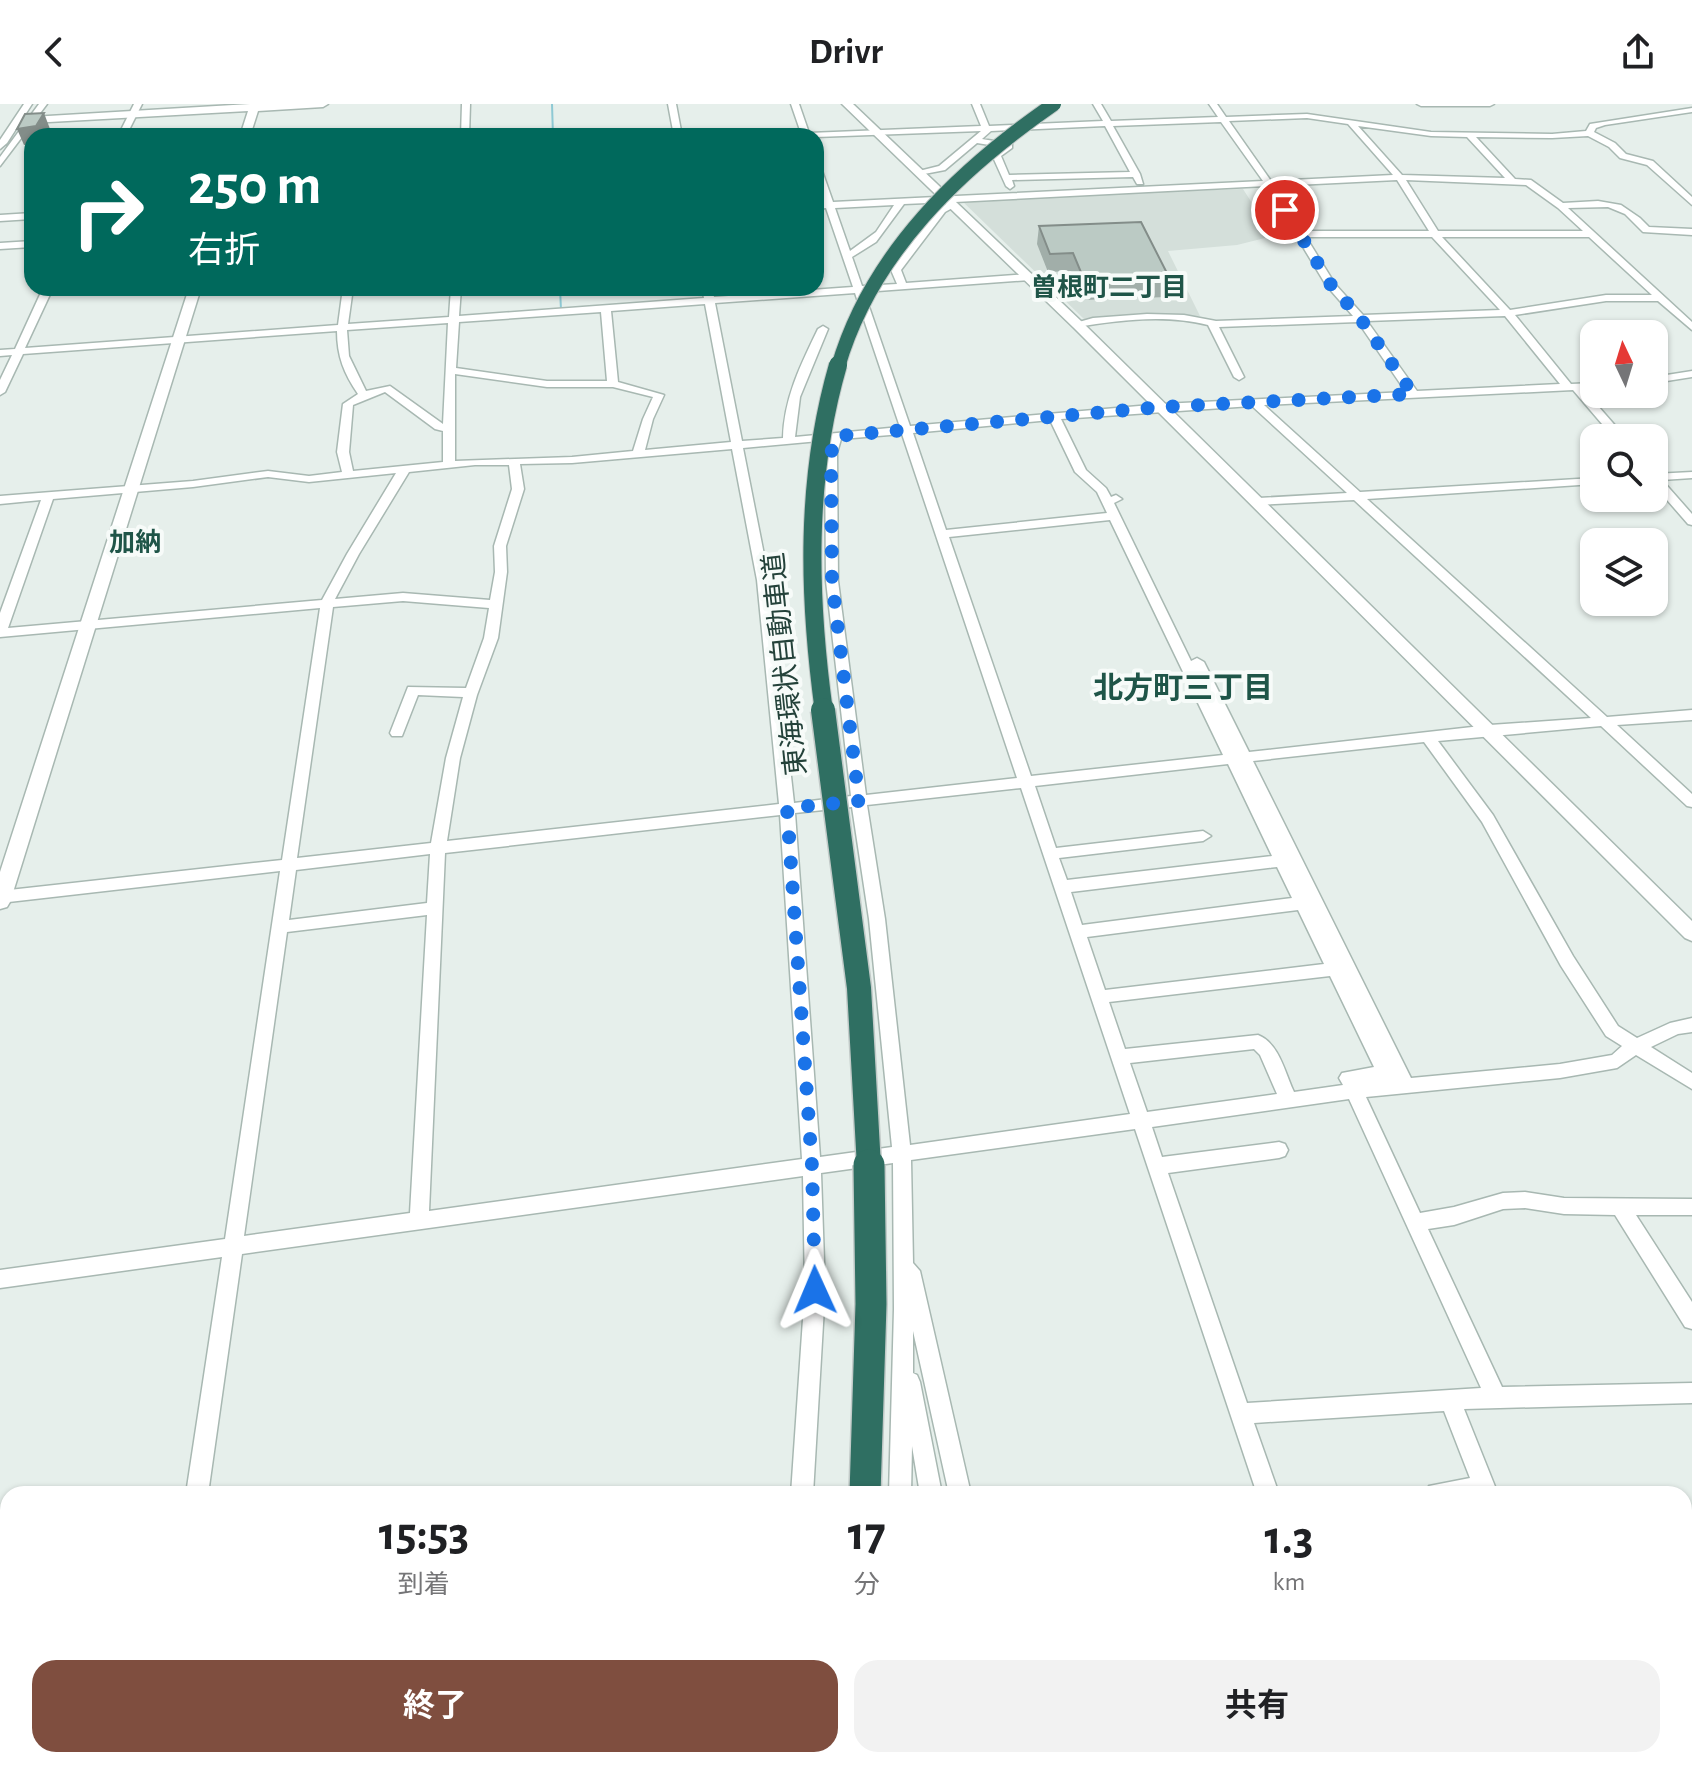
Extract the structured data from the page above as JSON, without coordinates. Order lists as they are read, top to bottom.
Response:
{
  "streets": {
    "highway": ["東海環状自動車道"]
  },
  "districts": ["曽根町二丁目", "加納", "北方町三丁目"],
  "north": "top",
  "page": {
    "header": "Drivr",
    "turn": ["250 m", "右折"],
    "eta": [
      "15:53",
      "到着",
      "17",
      "分",
      "1.3",
      "km"
    ],
    "buttons": ["終了", "共有"]
  }
}
